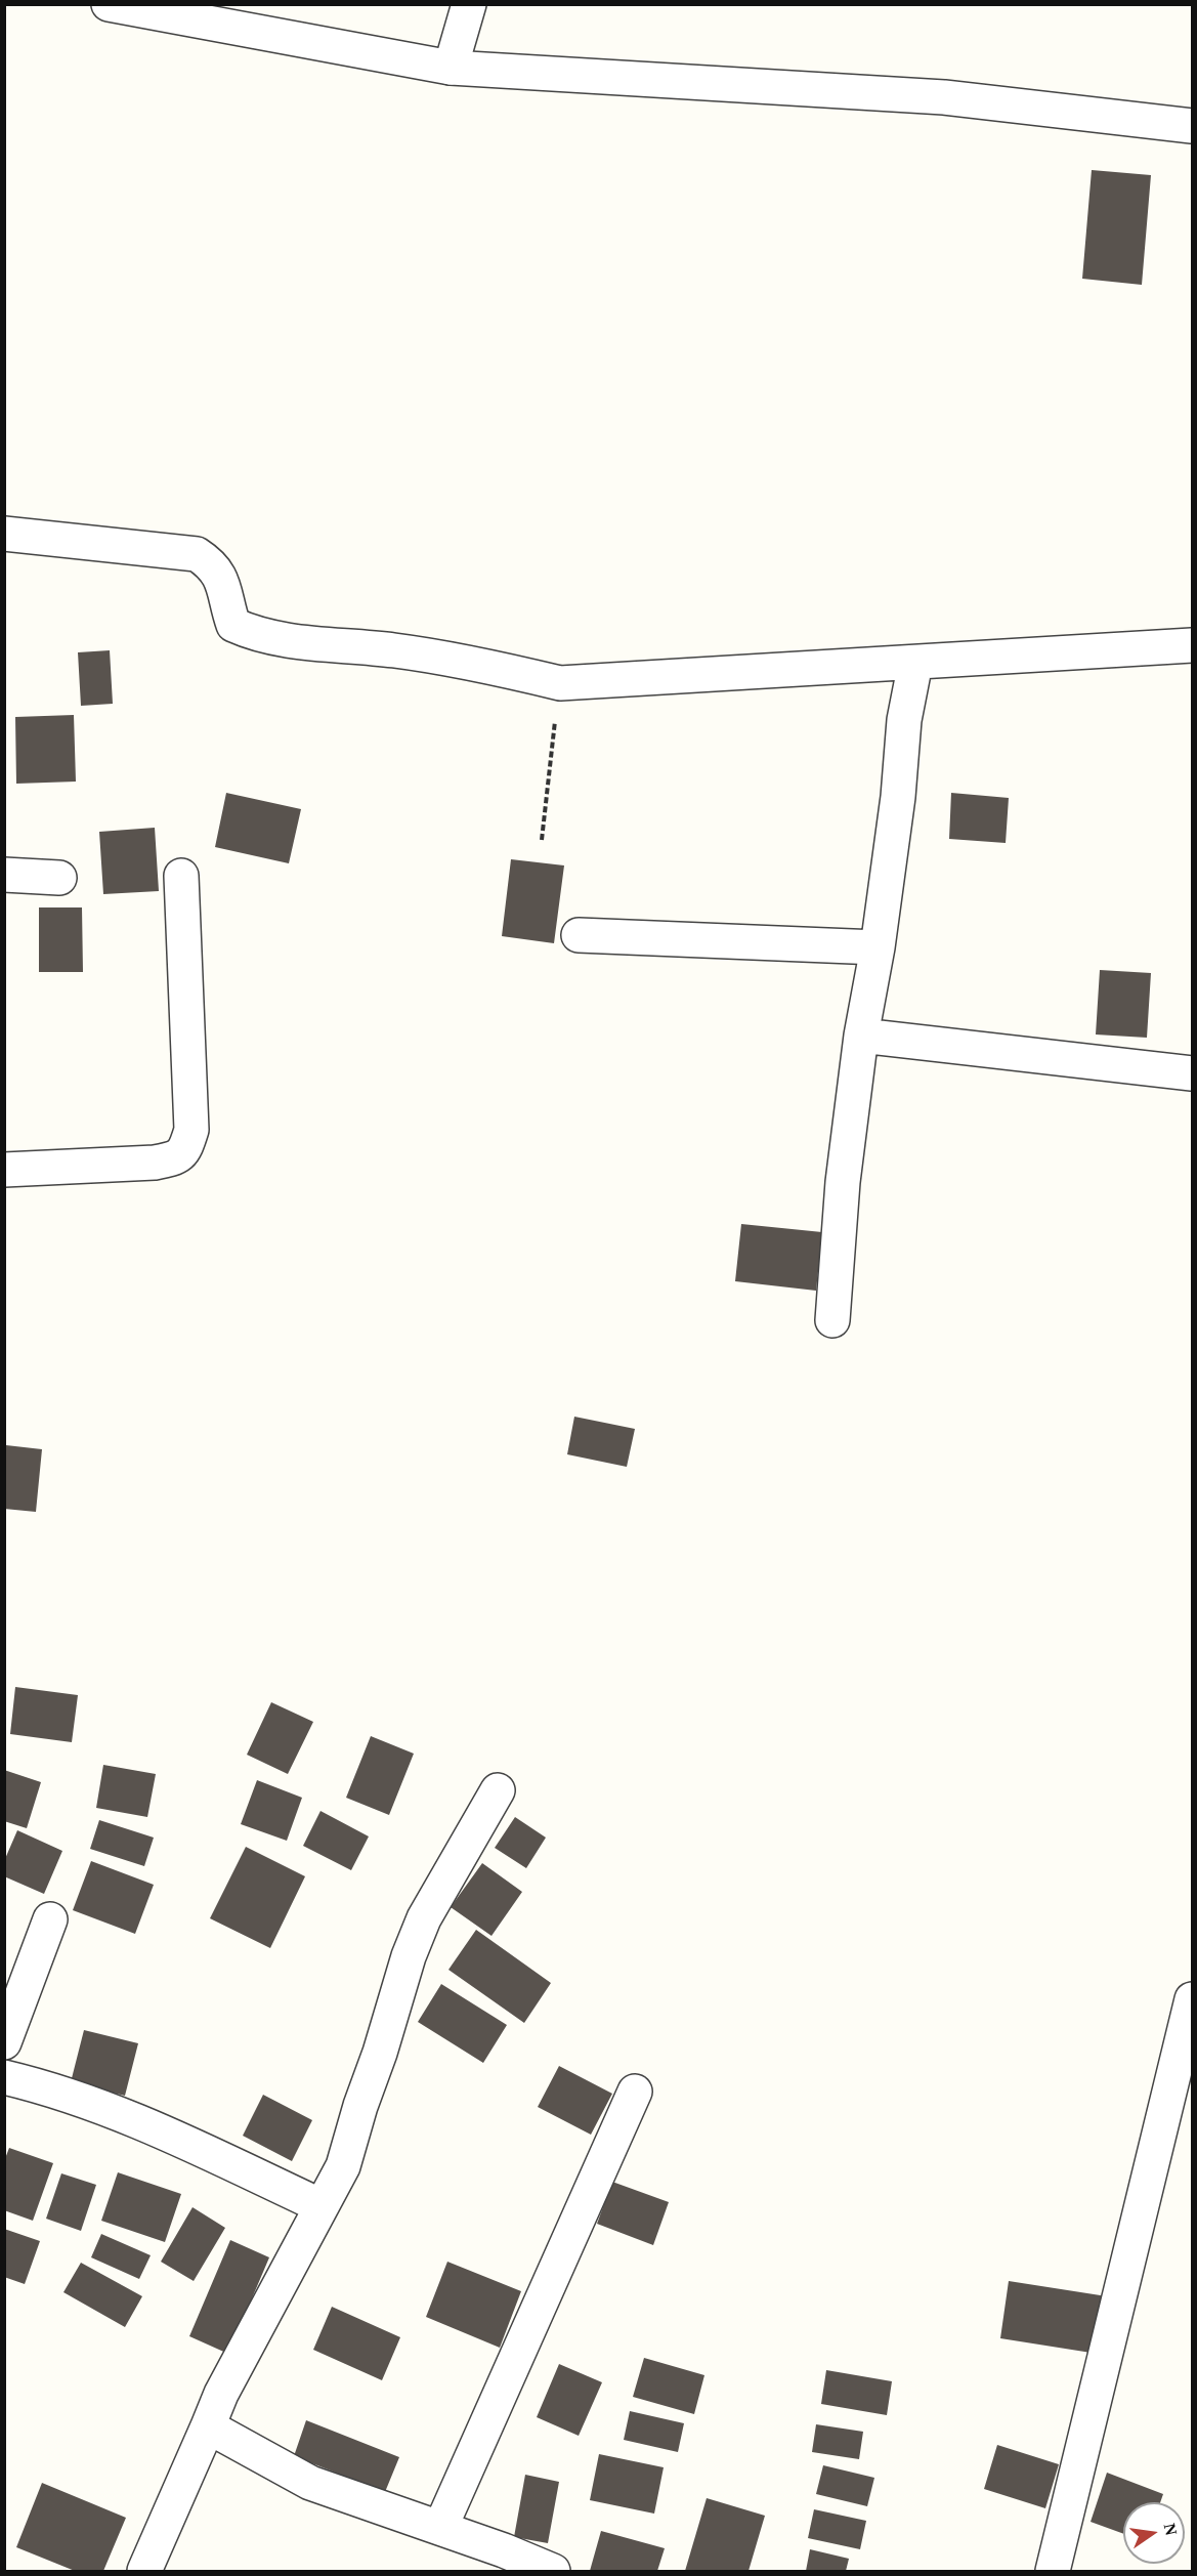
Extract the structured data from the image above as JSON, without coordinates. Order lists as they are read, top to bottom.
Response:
{
  "north": "right"
}
